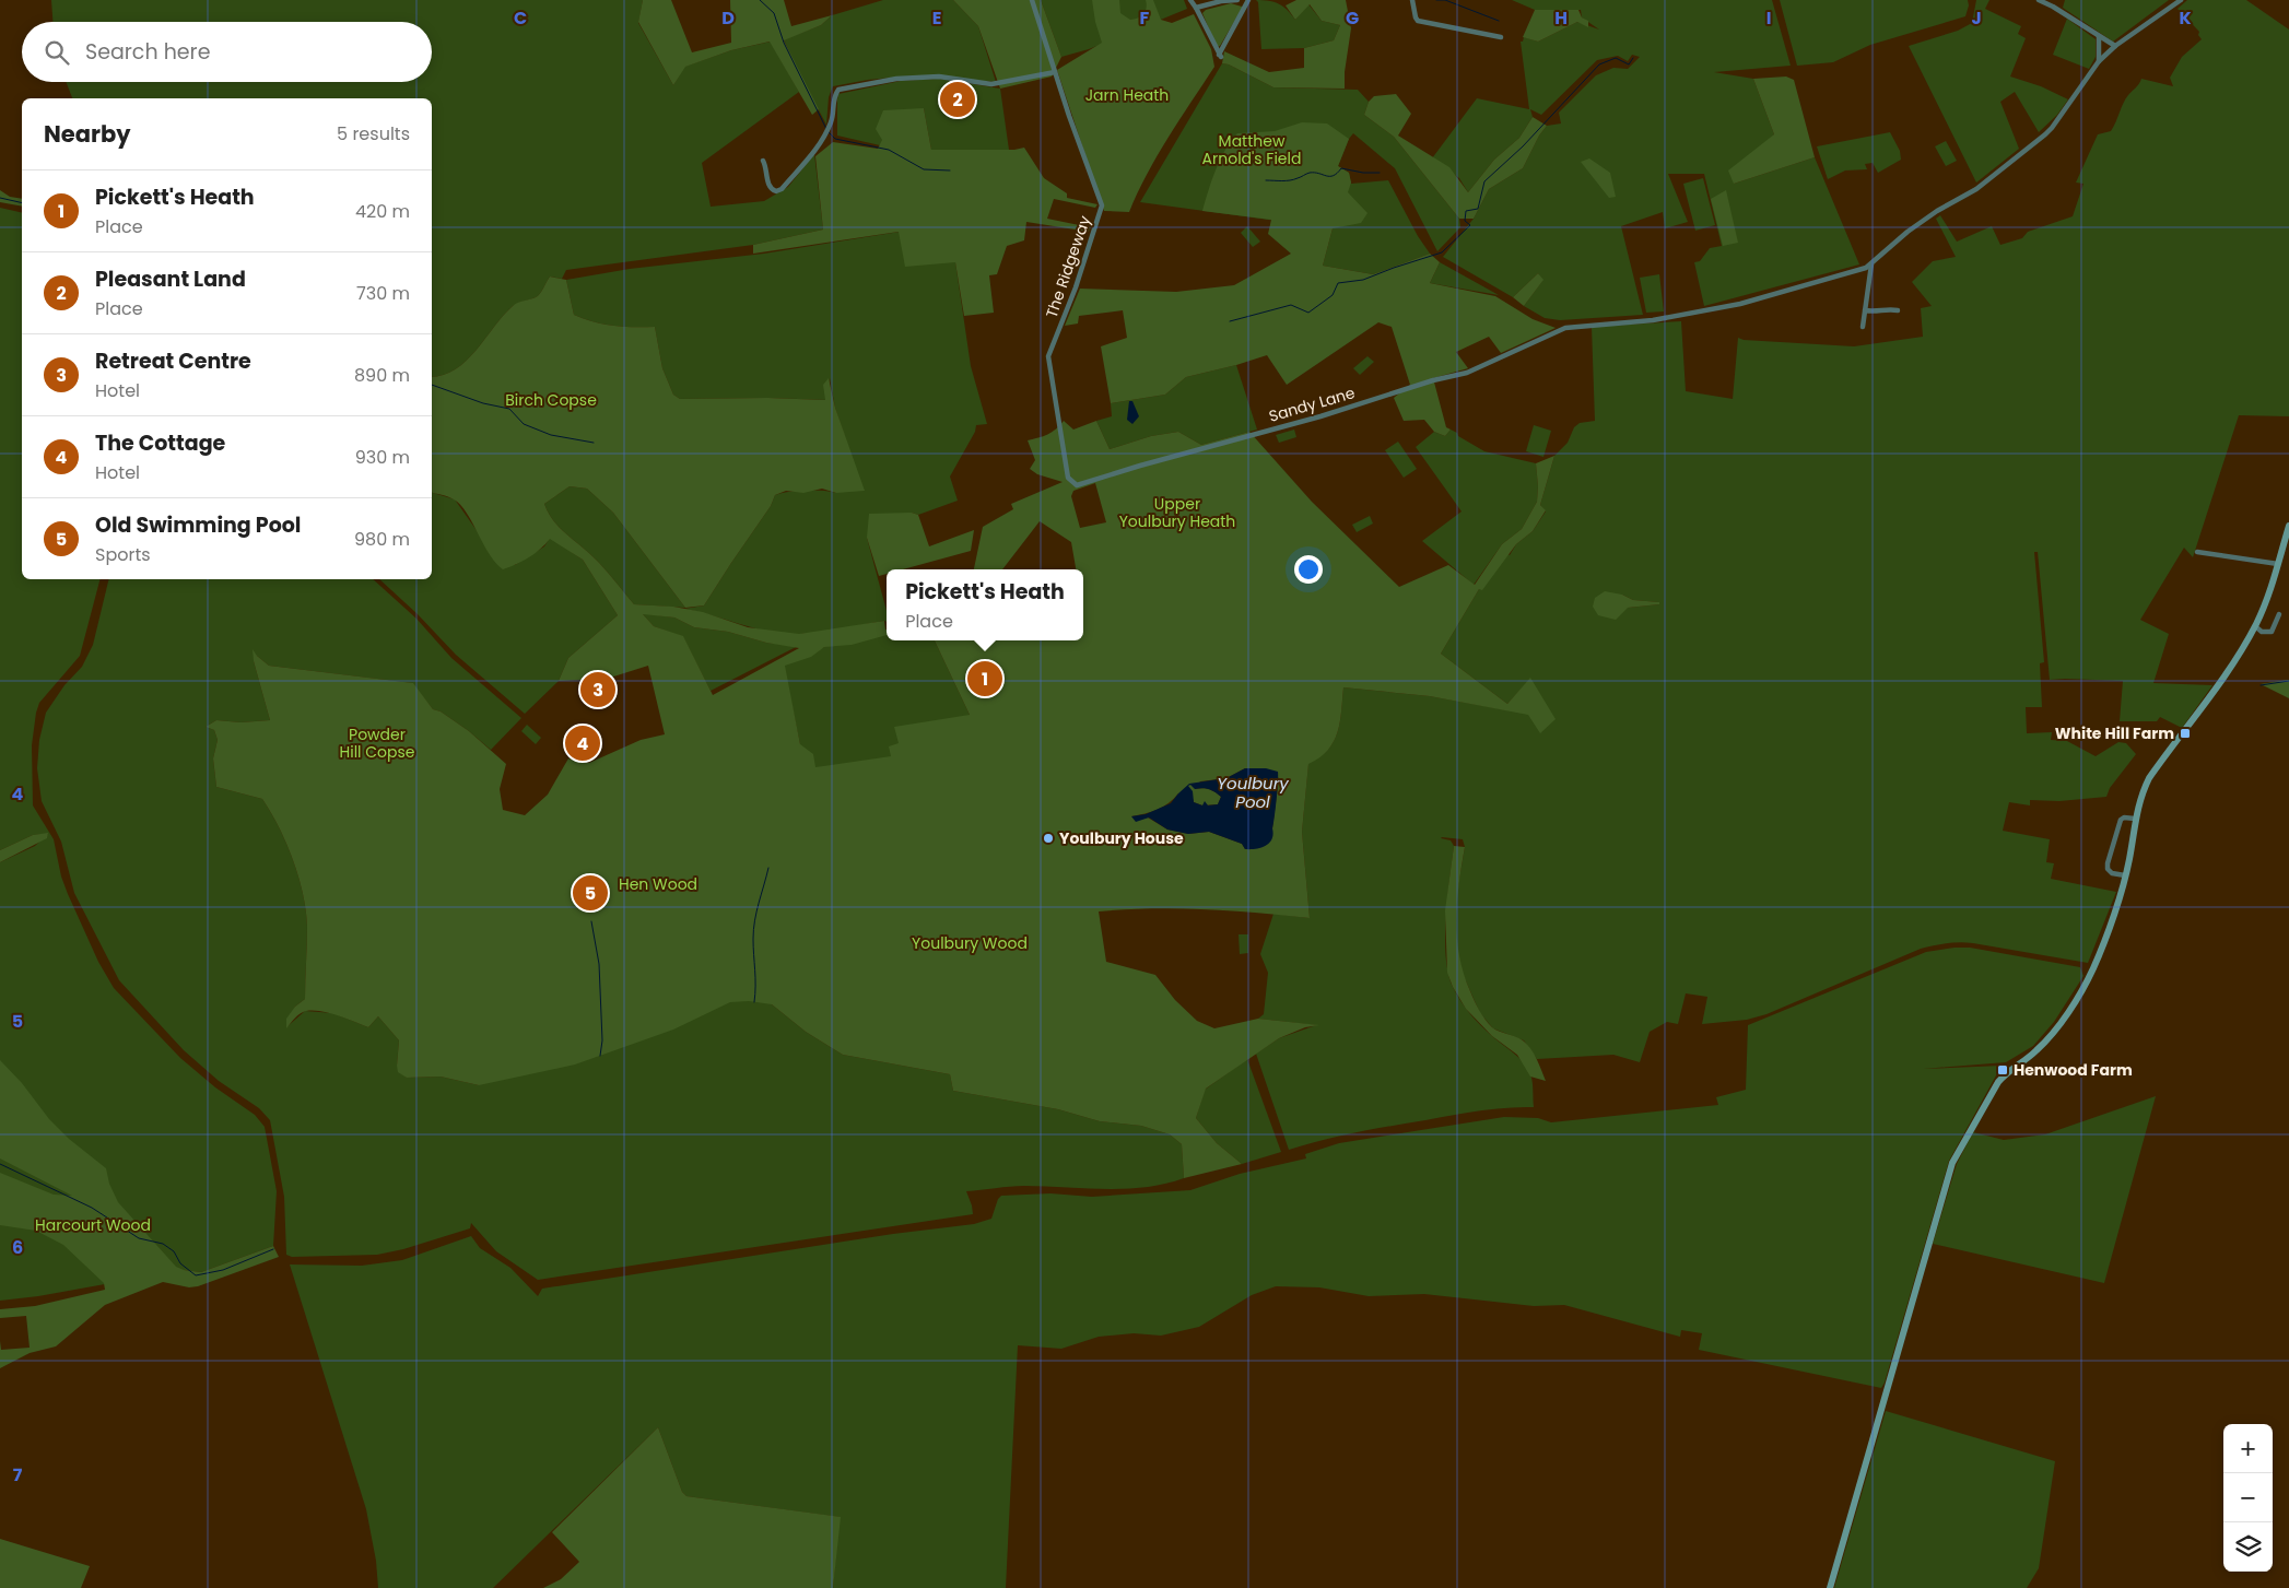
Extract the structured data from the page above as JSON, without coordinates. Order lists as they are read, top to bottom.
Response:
{
  "streets": {
    "street": ["The Ridgeway", "Sandy Lane"]
  },
  "crossings": [
    ["The Ridgeway", "Sandy Lane"]
  ],
  "water": ["Youlbury Pool"],
  "parks": [
    "Jarn Heath",
    "Matthew Arnold's Field",
    "Birch Copse",
    "Upper Youlbury Heath",
    "Powder Hill Copse",
    "Hen Wood",
    "Youlbury Wood",
    "Harcourt Wood"
  ],
  "places": {
    "transit": ["White Hill Farm", "Henwood Farm"],
    "other": ["Youlbury House"]
  },
  "page": {
    "search": "Search here",
    "pins": [
      "2",
      "1",
      "3",
      "4",
      "5"
    ],
    "heading": ["Nearby", "5 results"],
    "list": [
      {
        "mark": "1",
        "name": "Pickett's Heath",
        "note": "Place",
        "value": "420 m"
      },
      {
        "mark": "2",
        "name": "Pleasant Land",
        "note": "Place",
        "value": "730 m"
      },
      {
        "mark": "3",
        "name": "Retreat Centre",
        "note": "Hotel",
        "value": "890 m"
      },
      {
        "mark": "4",
        "name": "The Cottage",
        "note": "Hotel",
        "value": "930 m"
      },
      {
        "mark": "5",
        "name": "Old Swimming Pool",
        "note": "Sports",
        "value": "980 m"
      }
    ],
    "popup": ["Pickett's Heath", "Place"],
    "map_buttons": ["+", "−"]
  },
  "grid": {
    "columns": [
      "C",
      "D",
      "E",
      "F",
      "G",
      "H",
      "I",
      "J",
      "K"
    ],
    "rows": [
      "4",
      "5",
      "6",
      "7"
    ]
  }
}
